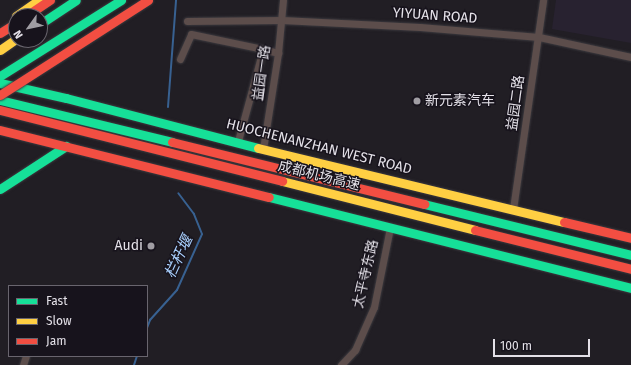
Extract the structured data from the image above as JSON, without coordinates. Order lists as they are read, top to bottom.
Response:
{
  "streets": {
    "main road": ["HUOCHENANZHAN WEST ROAD", "成都机场高速"],
    "street": [
      "YIYUAN ROAD",
      "益园一路",
      "益园二路",
      "太平寺东路"
    ]
  },
  "crossings": [
    ["YIYUAN ROAD", "益园一路"],
    ["YIYUAN ROAD", "益园二路"],
    ["益园一路", "HUOCHENANZHAN WEST ROAD"],
    ["益园二路", "HUOCHENANZHAN WEST ROAD"]
  ],
  "water": ["栏杆堰"],
  "places": ["新元素汽车", "Audi"],
  "legend": ["Fast", "Slow", "Jam"],
  "scale_bar": "100 m",
  "north": "bottom left"
}
